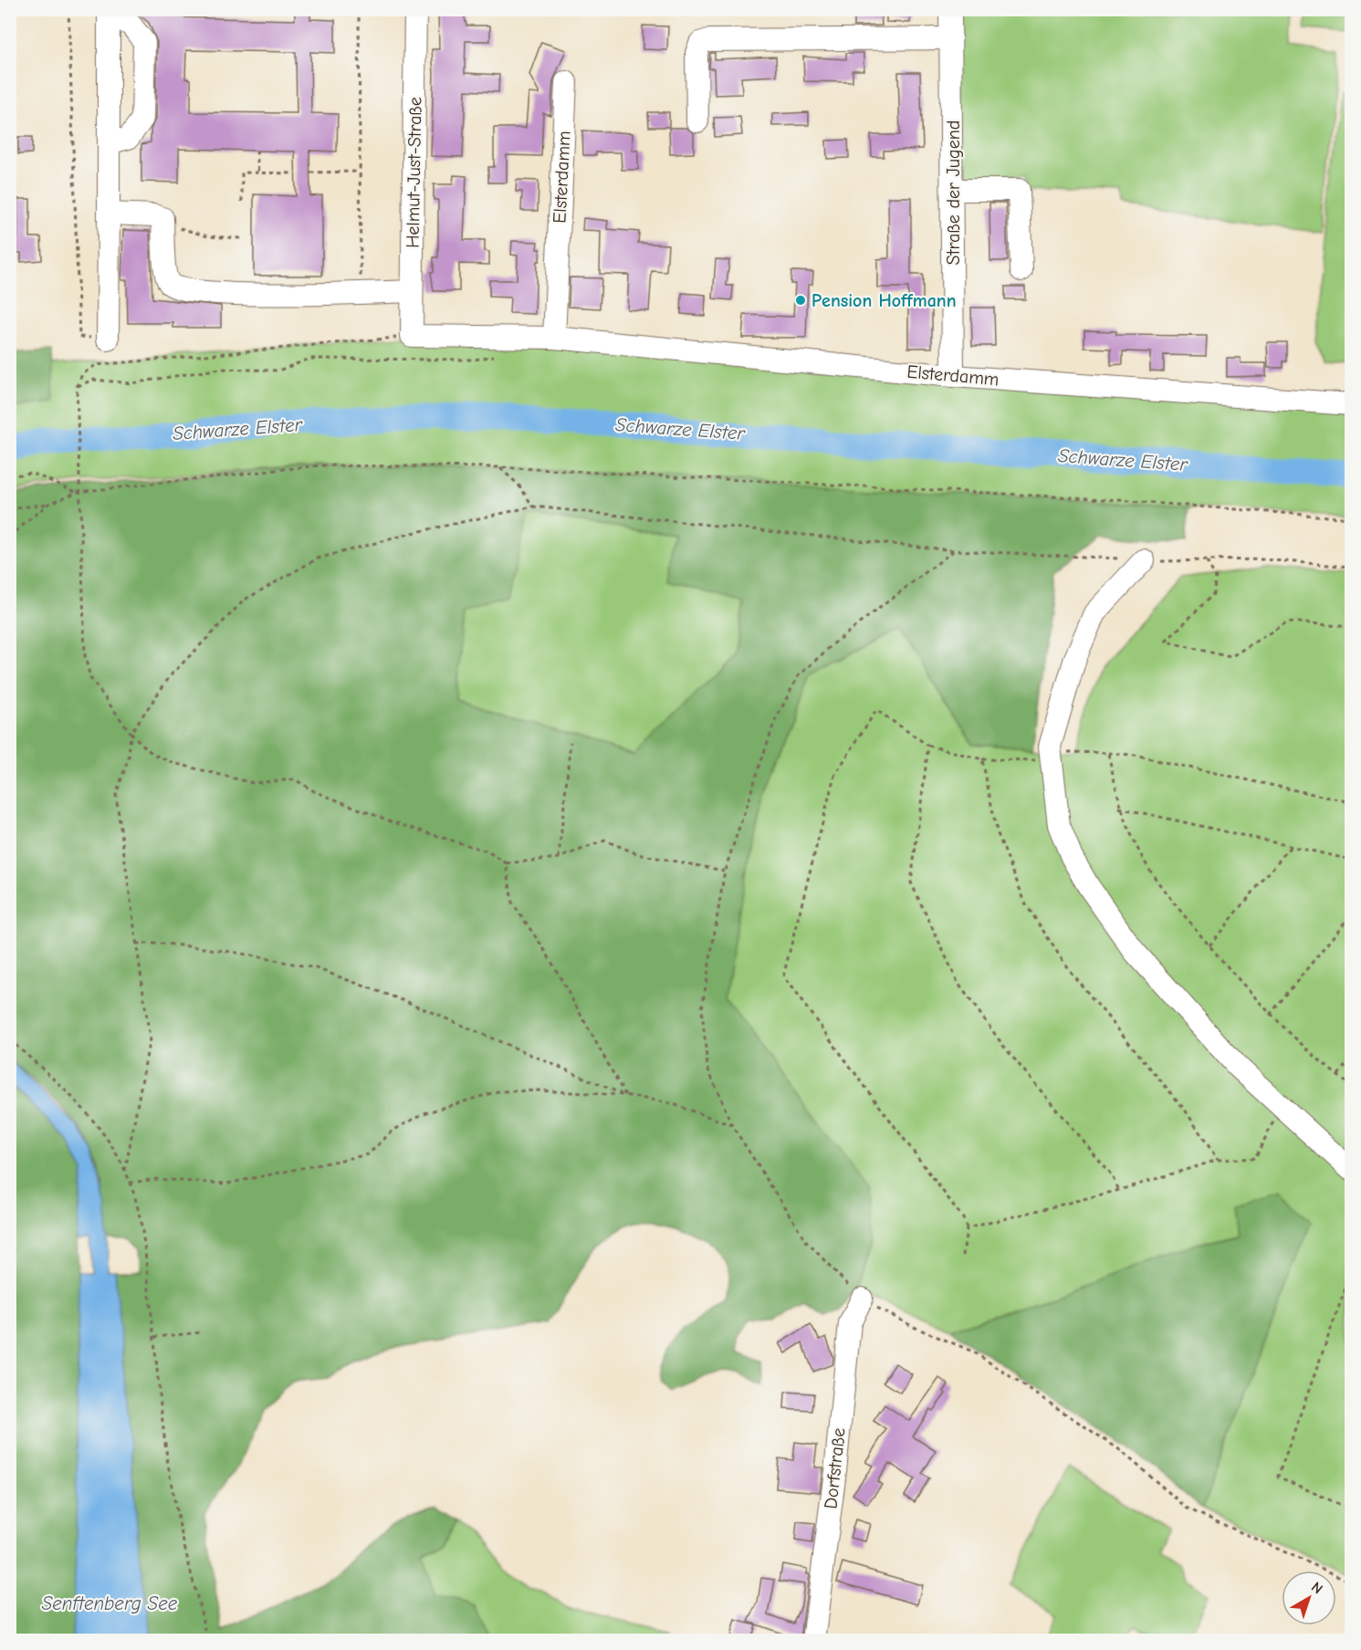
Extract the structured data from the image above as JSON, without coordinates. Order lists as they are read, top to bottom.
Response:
{
  "streets": {
    "street": [
      "Helmut-Just-Straße",
      "Elsterdamm",
      "Straße der Jugend",
      "Dorfstraße"
    ]
  },
  "crossings": [
    ["Helmut-Just-Straße", "Elsterdamm"],
    ["Elsterdamm", "Straße der Jugend"]
  ],
  "water": ["Schwarze Elster", "Senftenberg See"],
  "places": ["Pension Hoffmann"],
  "north": "top right"
}
